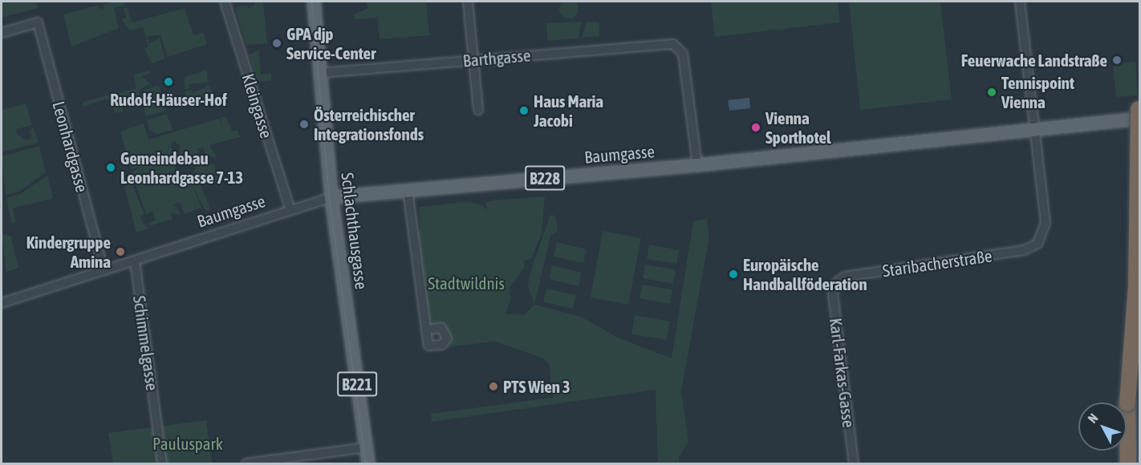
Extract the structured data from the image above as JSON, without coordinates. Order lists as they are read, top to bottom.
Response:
{
  "streets": {
    "main road": [
      "Baumgasse",
      "B228",
      "Schlachthausgasse",
      "B221"
    ],
    "street": [
      "Barthgasse",
      "Kleingasse",
      "Leonhardgasse",
      "Staribacherstraße",
      "Schimmelgasse",
      "Karl-Farkas-Gasse"
    ]
  },
  "crossings": [
    ["Barthgasse", "Baumgasse"],
    ["Barthgasse", "Schlachthausgasse"],
    ["Kleingasse", "Baumgasse"],
    ["Leonhardgasse", "Baumgasse"],
    ["Baumgasse", "Schlachthausgasse"],
    ["Baumgasse", "Staribacherstraße"],
    ["Baumgasse", "Schimmelgasse"],
    ["Staribacherstraße", "Karl-Farkas-Gasse"]
  ],
  "parks": ["Stadtwildnis", "Pauluspark"],
  "places": [
    "GPA djp Service-Center",
    "Feuerwache Landstraße",
    "Rudolf-Häuser-Hof",
    "Tennispoint Vienna",
    "Haus Maria Jacobi",
    "Österreichischer Integrationsfonds",
    "Vienna Sporthotel",
    "Gemeindebau Leonhardgasse 7-13",
    "Kindergruppe Amina",
    "Europäische Handballföderation",
    "PTS Wien 3"
  ],
  "north": "top left"
}
